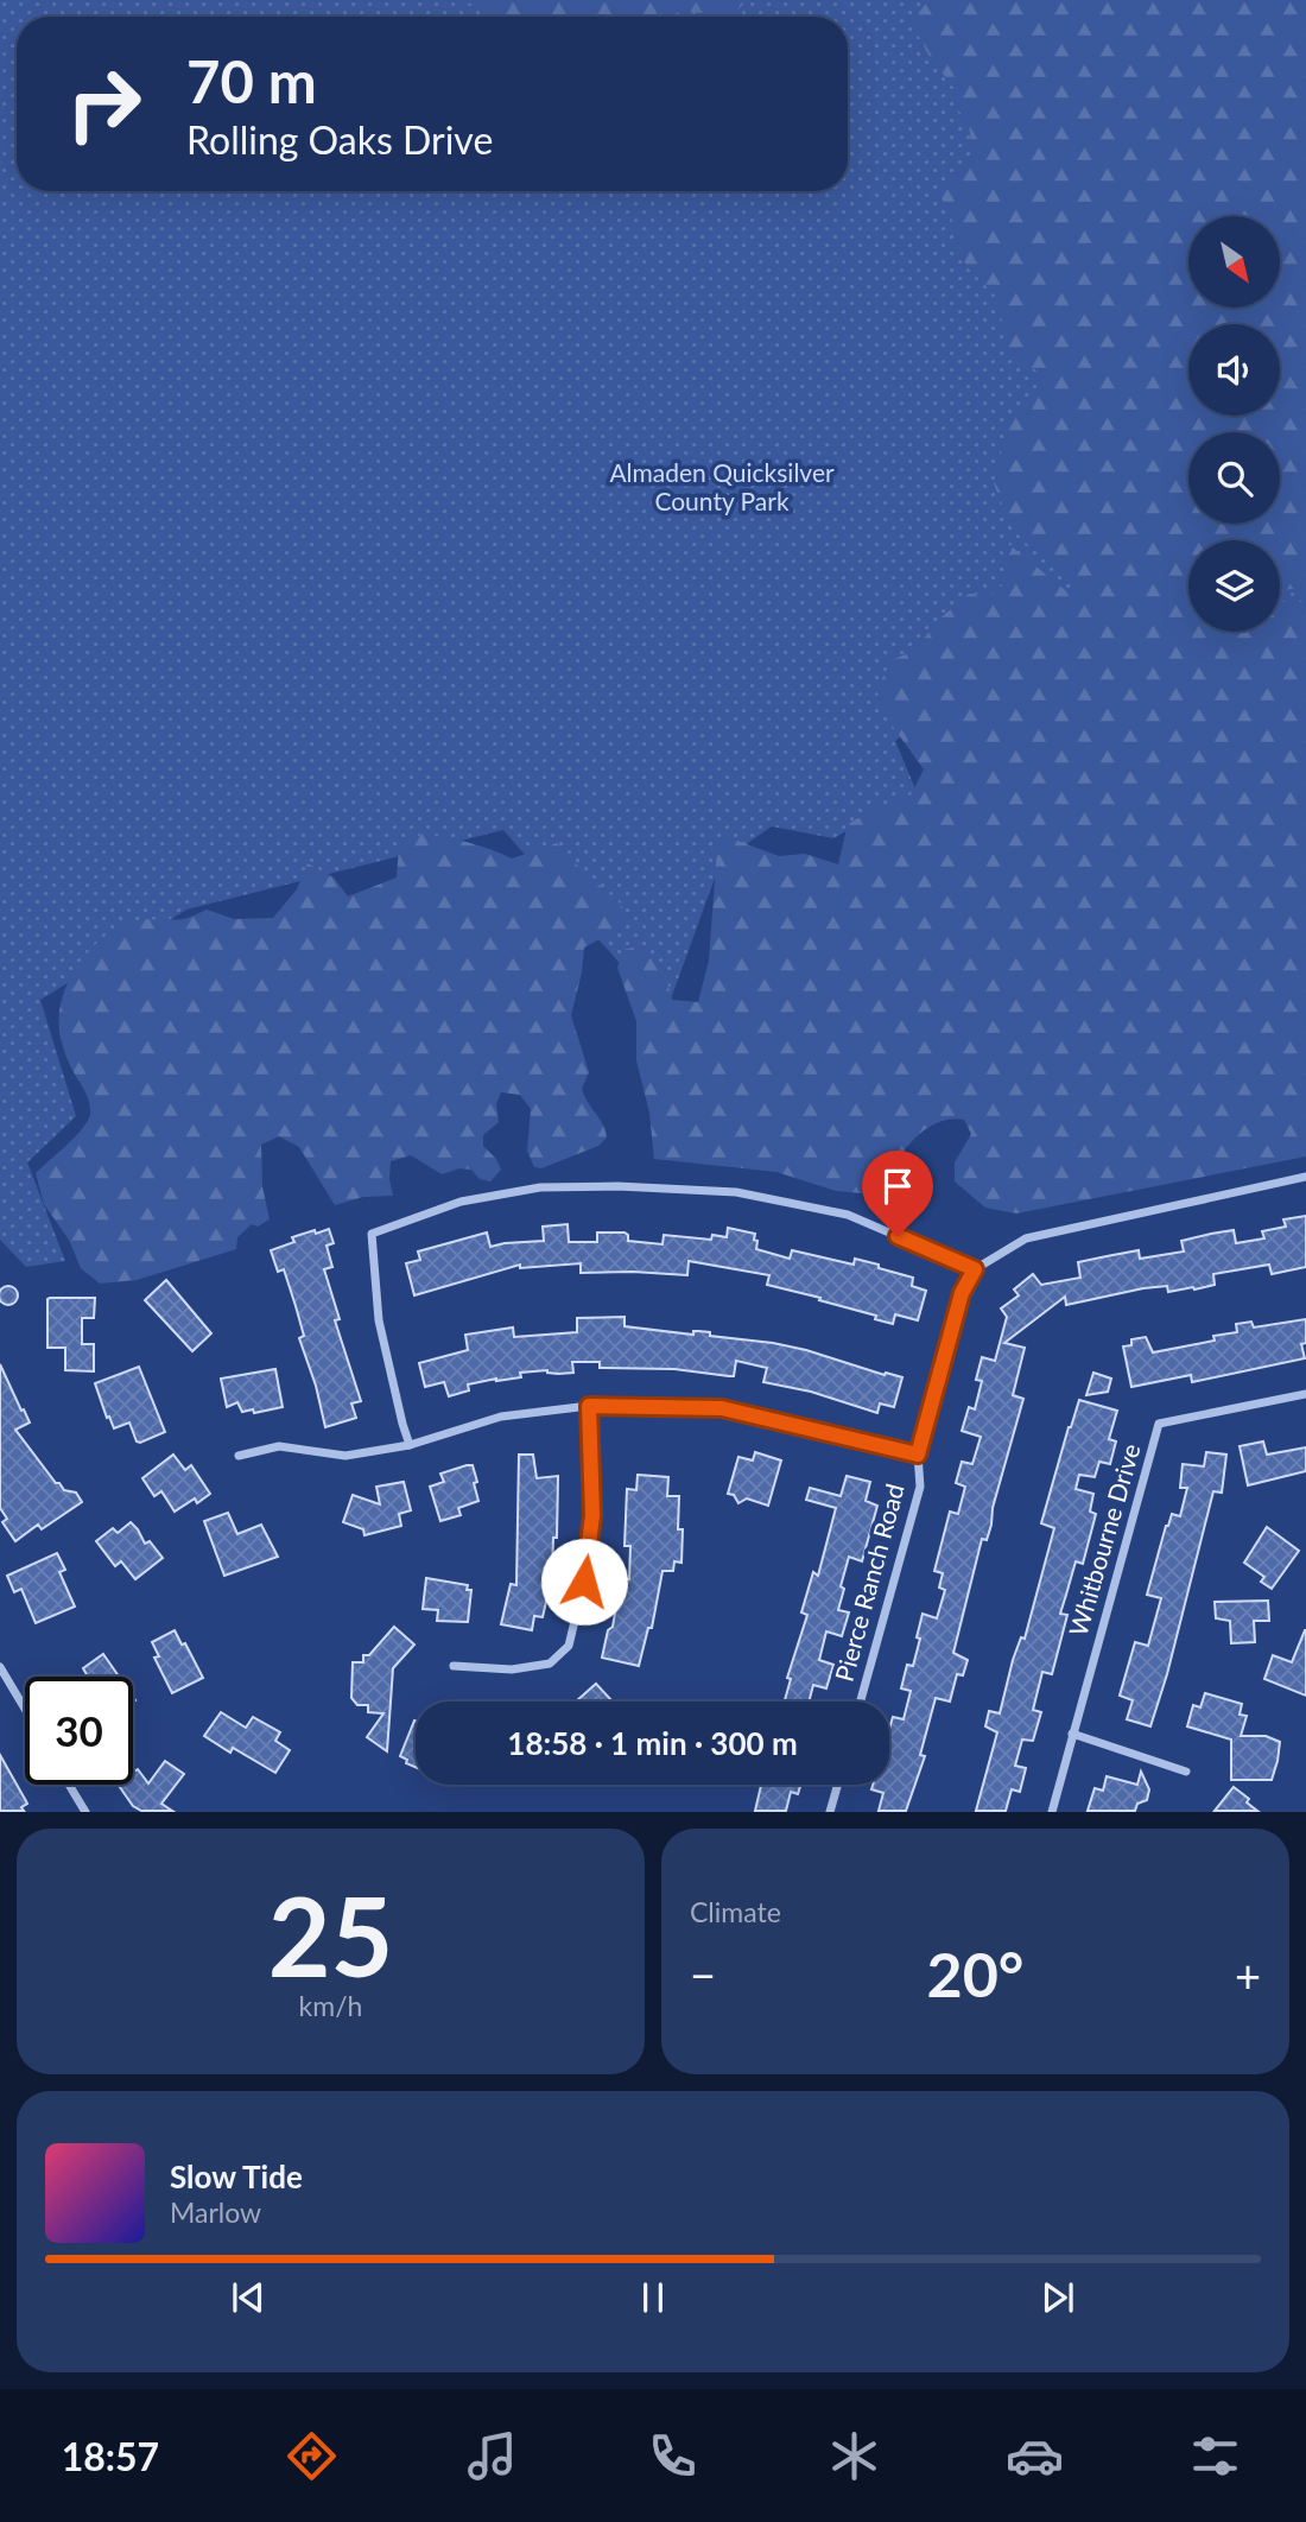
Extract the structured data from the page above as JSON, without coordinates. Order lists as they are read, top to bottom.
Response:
{
  "streets": {
    "street": ["Whitbourne Drive", "Pierce Ranch Road"]
  },
  "parks": ["Almaden Quicksilver County Park"],
  "north": "bottom right",
  "page": {
    "turn": ["70 m", "Rolling Oaks Drive"],
    "limit": "30",
    "trip": "18:58 · 1 min · 300 m",
    "tile": [
      ["25", "km/h"],
      "Climate"
    ],
    "heat": ["−", "20°", "+"],
    "song": ["Slow Tide", "Marlow"],
    "tabs": "18:57"
  }
}
